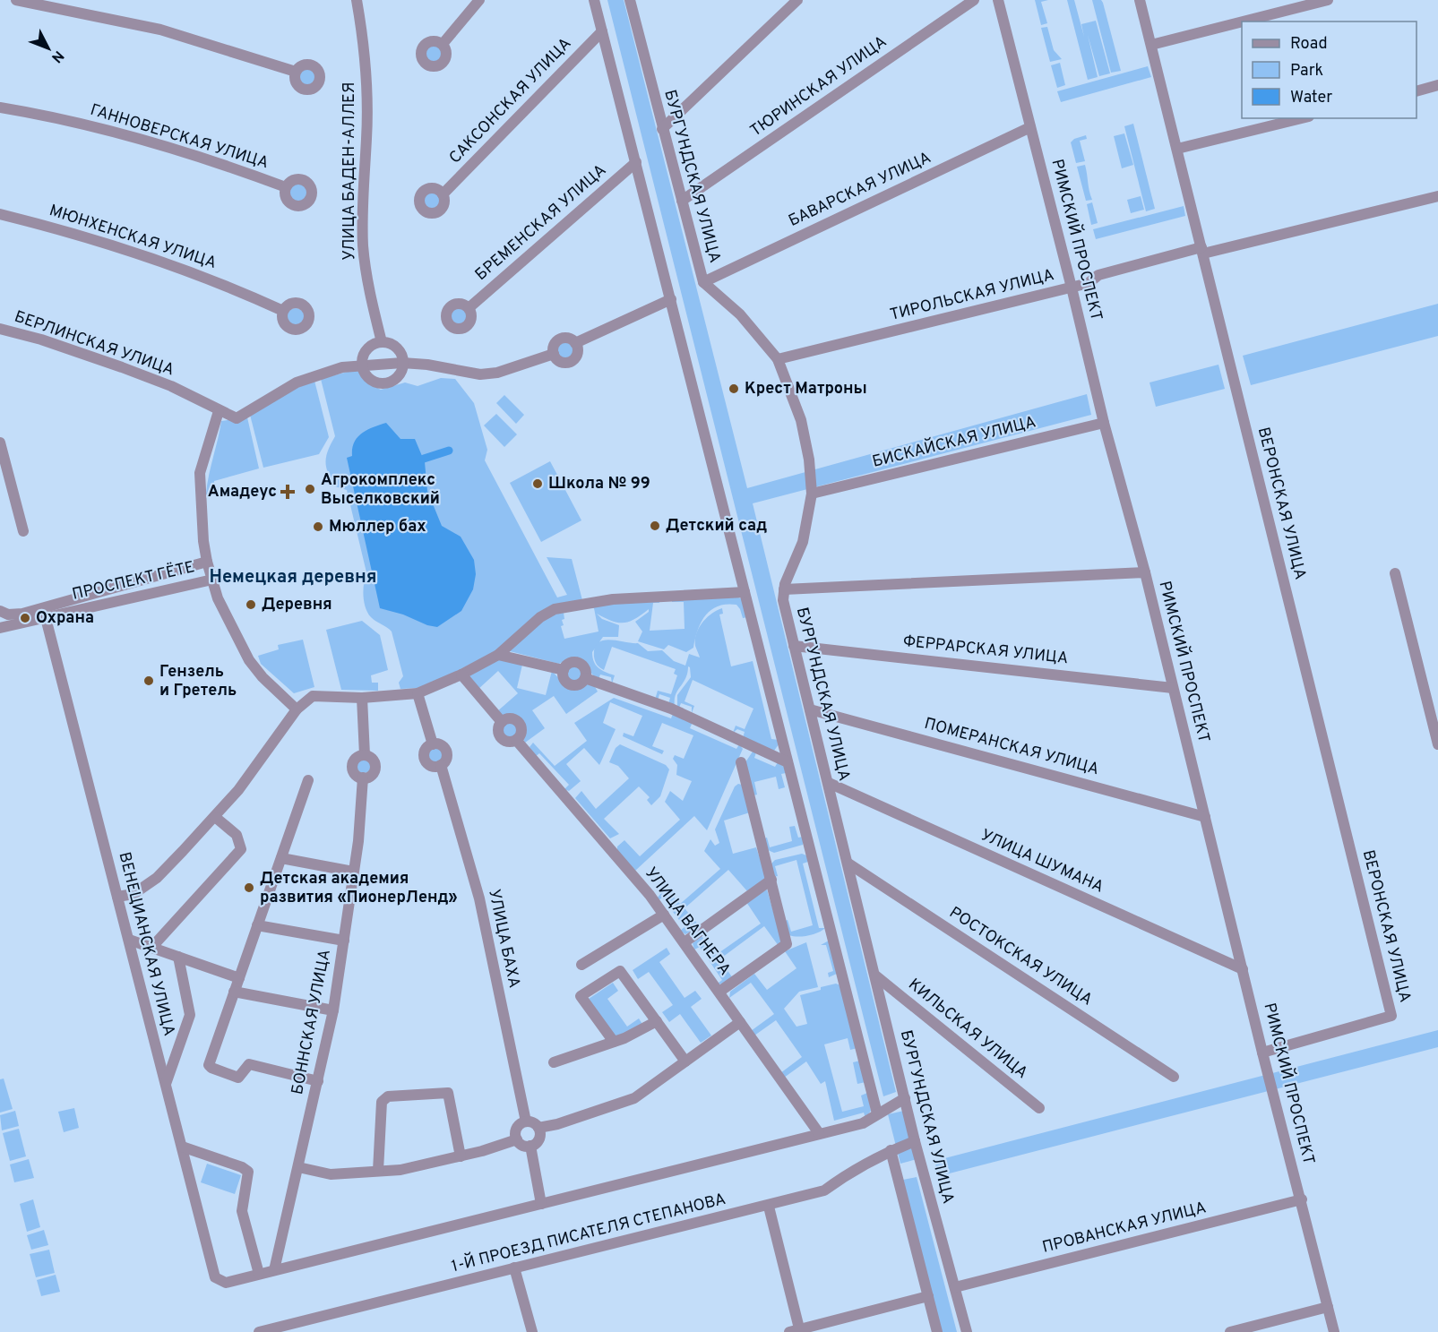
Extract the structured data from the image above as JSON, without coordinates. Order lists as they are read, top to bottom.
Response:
{
  "streets": {
    "street": [
      "ТЮРИНСКАЯ УЛИЦА",
      "САКСОНСКАЯ УЛИЦА",
      "ГАННОВЕРСКАЯ УЛИЦА",
      "УЛИЦА БАДЕН-АЛЛЕЯ",
      "БУРГУНДСКАЯ УЛИЦА",
      "БАВАРСКАЯ УЛИЦА",
      "БРЕМЕНСКАЯ УЛИЦА",
      "МЮНХЕНСКАЯ УЛИЦА",
      "РИМСКИЙ ПРОСПЕКТ",
      "ТИРОЛЬСКАЯ УЛИЦА",
      "БЕРЛИНСКАЯ УЛИЦА",
      "БИСКАЙСКАЯ УЛИЦА",
      "ВЕРОНСКАЯ УЛИЦА",
      "ПРОСПЕКТ ГЁТЕ",
      "ФЕРРАРСКАЯ УЛИЦА",
      "ПОМЕРАНСКАЯ УЛИЦА",
      "УЛИЦА ШУМАНА",
      "УЛИЦА ВАГНЕРА",
      "УЛИЦА БАХА",
      "ВЕНЕЦИАНСКАЯ УЛИЦА",
      "РОСТОКСКАЯ УЛИЦА",
      "БОННСКАЯ УЛИЦА",
      "КИЛЬСКАЯ УЛИЦА",
      "ПРОВАНСКАЯ УЛИЦА",
      "1-Й ПРОЕЗД ПИСАТЕЛЯ СТЕПАНОВА"
    ]
  },
  "crossings": [
    ["ТЮРИНСКАЯ УЛИЦА", "БУРГУНДСКАЯ УЛИЦА"],
    ["БУРГУНДСКАЯ УЛИЦА", "БАВАРСКАЯ УЛИЦА"],
    ["БУРГУНДСКАЯ УЛИЦА", "ТИРОЛЬСКАЯ УЛИЦА"],
    ["БУРГУНДСКАЯ УЛИЦА", "БИСКАЙСКАЯ УЛИЦА"],
    ["БУРГУНДСКАЯ УЛИЦА", "ФЕРРАРСКАЯ УЛИЦА"],
    ["БУРГУНДСКАЯ УЛИЦА", "ПОМЕРАНСКАЯ УЛИЦА"],
    ["БУРГУНДСКАЯ УЛИЦА", "УЛИЦА ШУМАНА"],
    ["БУРГУНДСКАЯ УЛИЦА", "РОСТОКСКАЯ УЛИЦА"],
    ["БУРГУНДСКАЯ УЛИЦА", "КИЛЬСКАЯ УЛИЦА"],
    ["БУРГУНДСКАЯ УЛИЦА", "ПРОВАНСКАЯ УЛИЦА"],
    ["БУРГУНДСКАЯ УЛИЦА", "1-Й ПРОЕЗД ПИСАТЕЛЯ СТЕПАНОВА"],
    ["БАВАРСКАЯ УЛИЦА", "РИМСКИЙ ПРОСПЕКТ"],
    ["РИМСКИЙ ПРОСПЕКТ", "ТИРОЛЬСКАЯ УЛИЦА"],
    ["РИМСКИЙ ПРОСПЕКТ", "БИСКАЙСКАЯ УЛИЦА"],
    ["РИМСКИЙ ПРОСПЕКТ", "ВЕРОНСКАЯ УЛИЦА"],
    ["РИМСКИЙ ПРОСПЕКТ", "ФЕРРАРСКАЯ УЛИЦА"],
    ["РИМСКИЙ ПРОСПЕКТ", "ПОМЕРАНСКАЯ УЛИЦА"],
    ["РИМСКИЙ ПРОСПЕКТ", "УЛИЦА ШУМАНА"],
    ["РИМСКИЙ ПРОСПЕКТ", "ПРОВАНСКАЯ УЛИЦА"],
    ["ТИРОЛЬСКАЯ УЛИЦА", "ВЕРОНСКАЯ УЛИЦА"],
    ["ПРОСПЕКТ ГЁТЕ", "ВЕНЕЦИАНСКАЯ УЛИЦА"]
  ],
  "districts": ["Немецкая деревня"],
  "places": {
    "other": [
      "Крест Матроны",
      "Школа № 99",
      "Агрокомплекс Выселковский",
      "Детский сад",
      "Мюллер бах",
      "Деревня",
      "Охрана",
      "Гензель и Гретель",
      "Детская академия развития «ПионерЛенд»"
    ],
    "health": ["Амадеус"]
  },
  "legend": ["Road", "Park", "Water"],
  "north": "bottom right"
}
